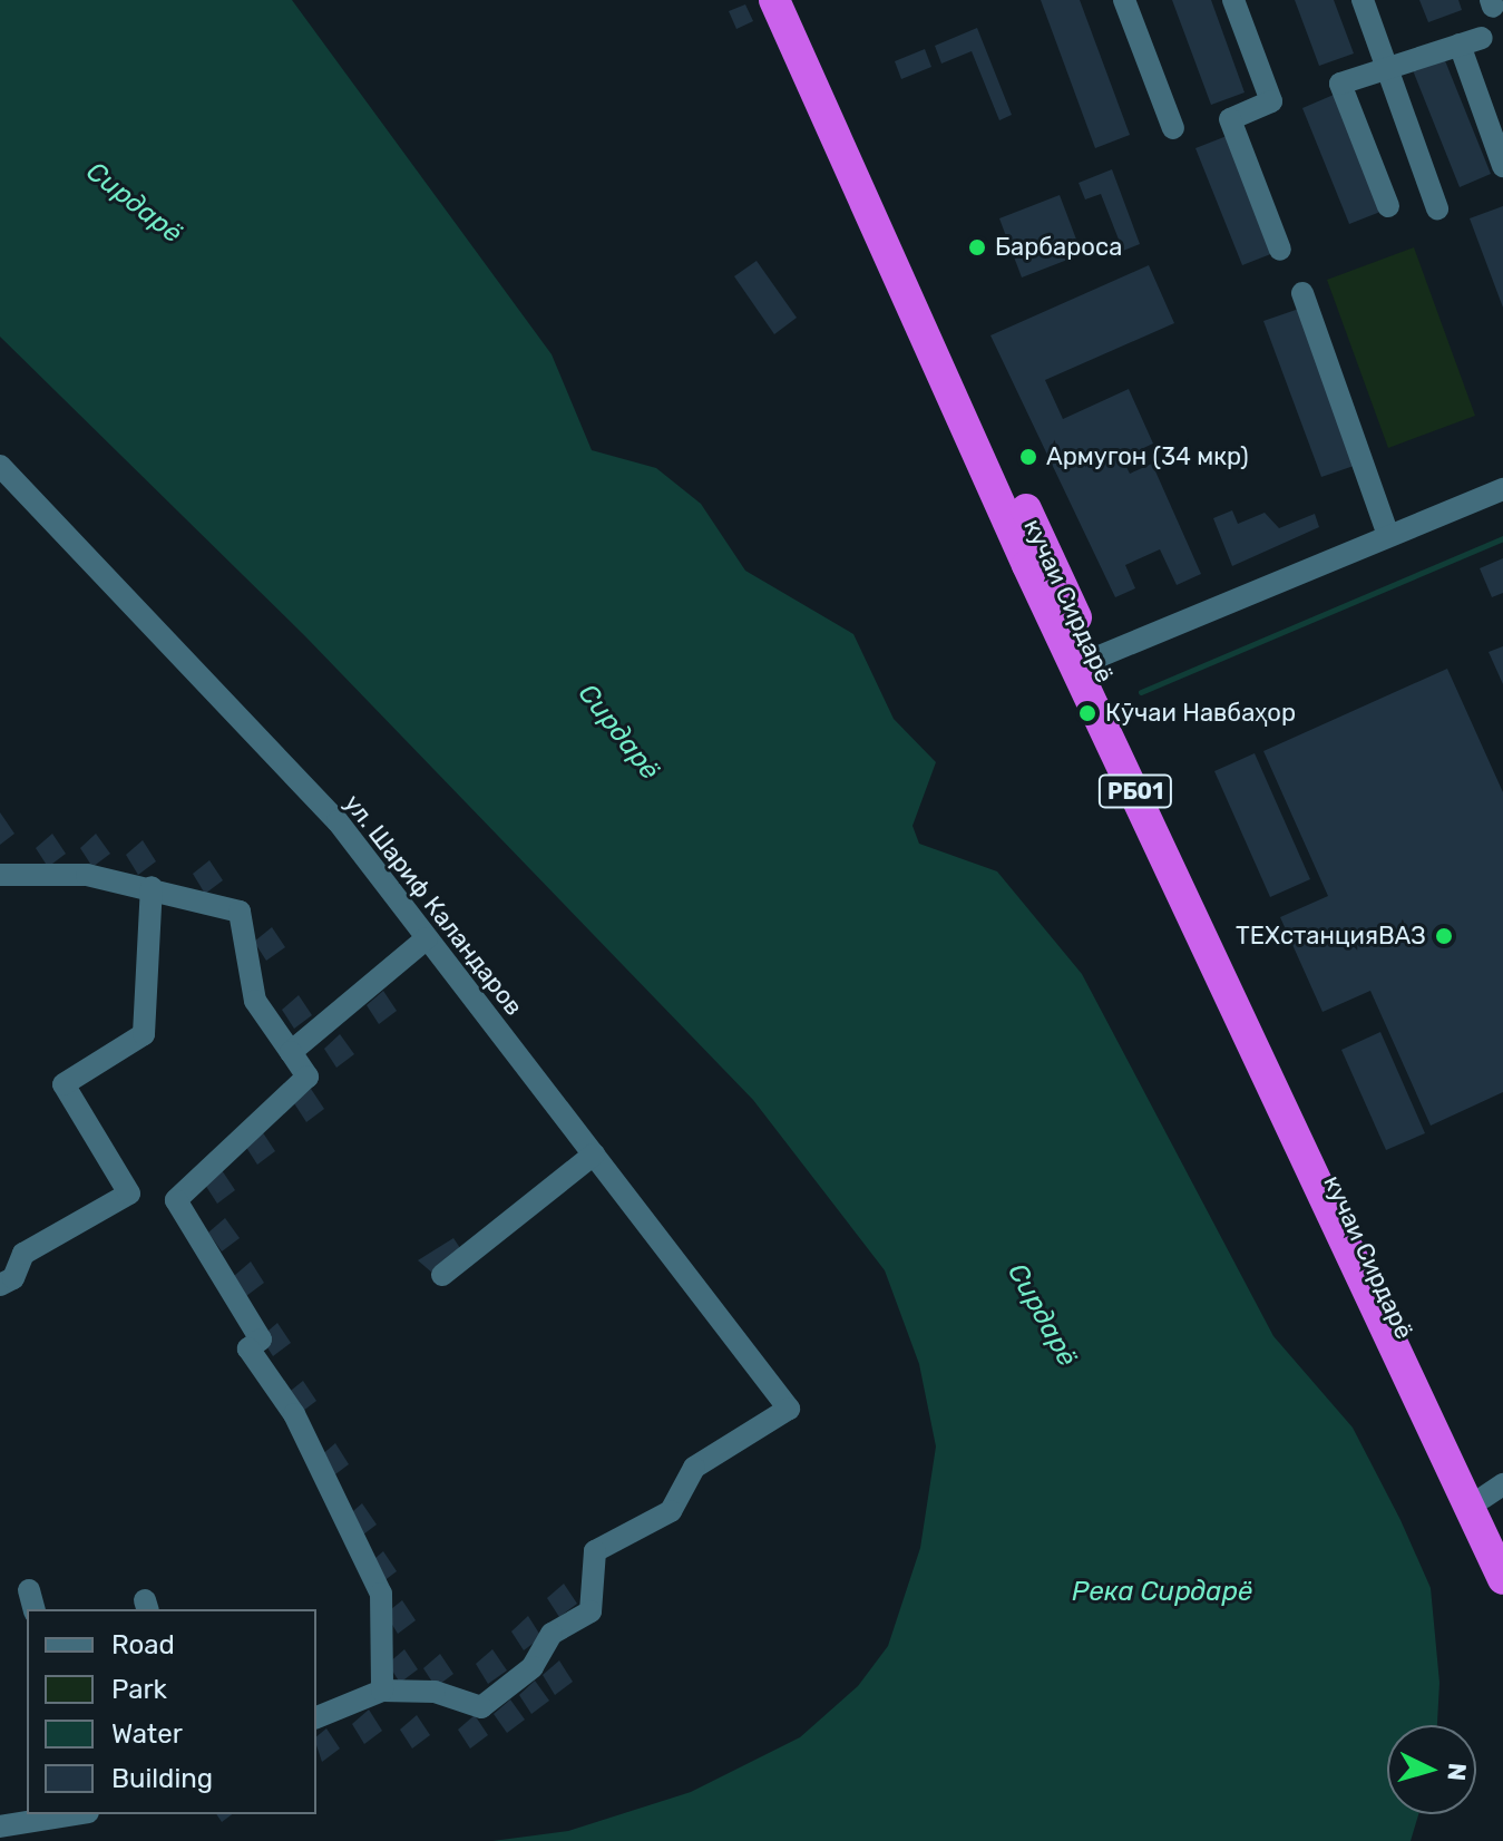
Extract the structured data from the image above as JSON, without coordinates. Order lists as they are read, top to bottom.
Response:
{
  "streets": {
    "highway": ["кучаи Сирдарё", "РБ01"],
    "street": ["ул. Шариф Каландаров"]
  },
  "crossings": [
    ["кучаи Сирдарё", "РБ01"]
  ],
  "water": ["Сирдарё", "Река Сирдарё"],
  "places": [
    "Барбароса",
    "Армугон (34 мкр)",
    "Кӯчаи Навбаҳор",
    "ТЕХстанцияВАЗ"
  ],
  "legend": [
    "Road",
    "Park",
    "Water",
    "Building"
  ],
  "north": "right"
}
